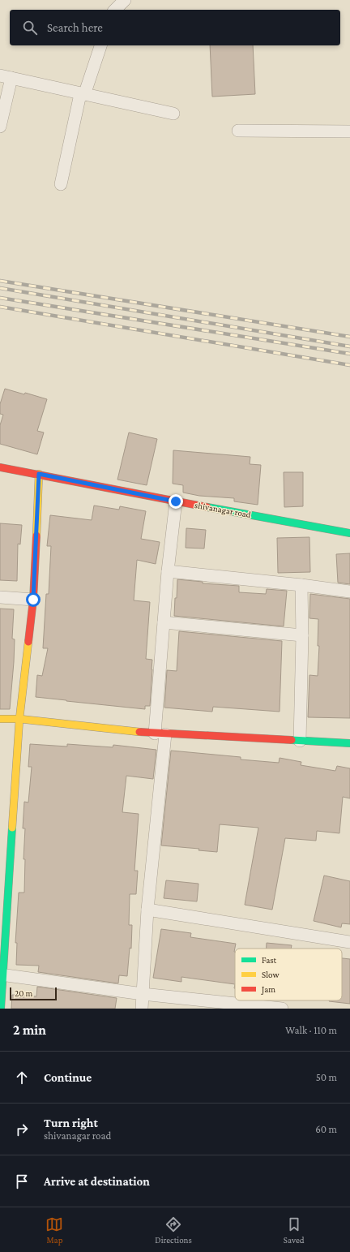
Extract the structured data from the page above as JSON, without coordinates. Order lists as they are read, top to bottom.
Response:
{
  "streets": {
    "street": ["shivanagar road"]
  },
  "legend": ["Fast", "Slow", "Jam"],
  "scale_bar": "20 m",
  "page": {
    "search": "Search here",
    "scale": "20 m",
    "heading": ["2 min", "Walk · 110 m"],
    "list": [
      ["Continue", "50 m"],
      ["Turn right", "shivanagar road", "60 m"],
      "Arrive at destination"
    ],
    "nav": ["Map", "Directions", "Saved"]
  }
}
